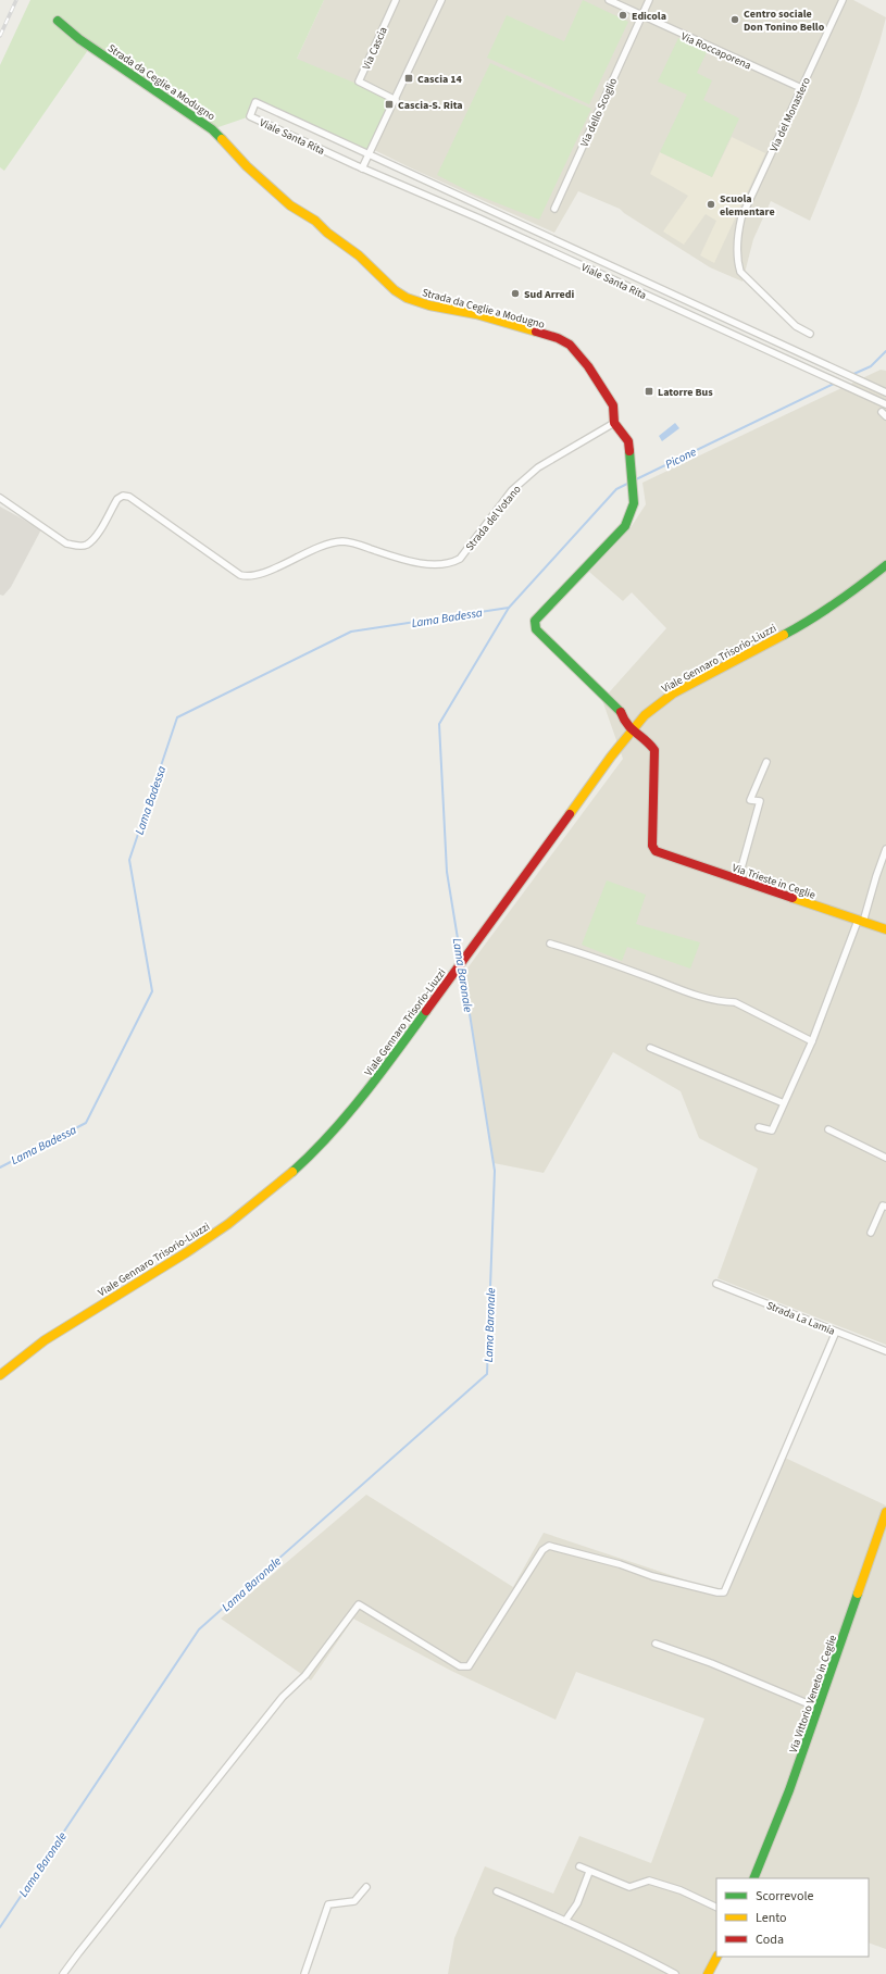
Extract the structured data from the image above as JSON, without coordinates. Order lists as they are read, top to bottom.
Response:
{
  "streets": {
    "main road": [
      "Strada da Ceglie a Modugno",
      "Viale Gennaro Trisorio-Liuzzi",
      "Via Trieste in Ceglie",
      "Via Vittorio Veneto in Ceglie"
    ],
    "street": [
      "Via Cascia",
      "Via Roccaporena",
      "Via dello Scoglio",
      "Via del Monastero",
      "Viale Santa Rita",
      "Strada del Votano",
      "Strada La Lamia"
    ]
  },
  "crossings": [
    ["Via Roccaporena", "Via dello Scoglio"],
    ["Via Roccaporena", "Via del Monastero"],
    ["Strada da Ceglie a Modugno", "Strada del Votano"],
    ["Strada da Ceglie a Modugno", "Viale Gennaro Trisorio-Liuzzi"],
    ["Strada da Ceglie a Modugno", "Via Trieste in Ceglie"]
  ],
  "water": ["Picone", "Lama Badessa", "Lama Baronale"],
  "places": {
    "other": [
      "Edicola",
      "Centro sociale Don Tonino Bello",
      "Scuola elementare",
      "Sud Arredi"
    ],
    "transit": ["Cascia 14", "Cascia-S. Rita", "Latorre Bus"]
  },
  "legend": ["Scorrevole", "Lento", "Coda"]
}
